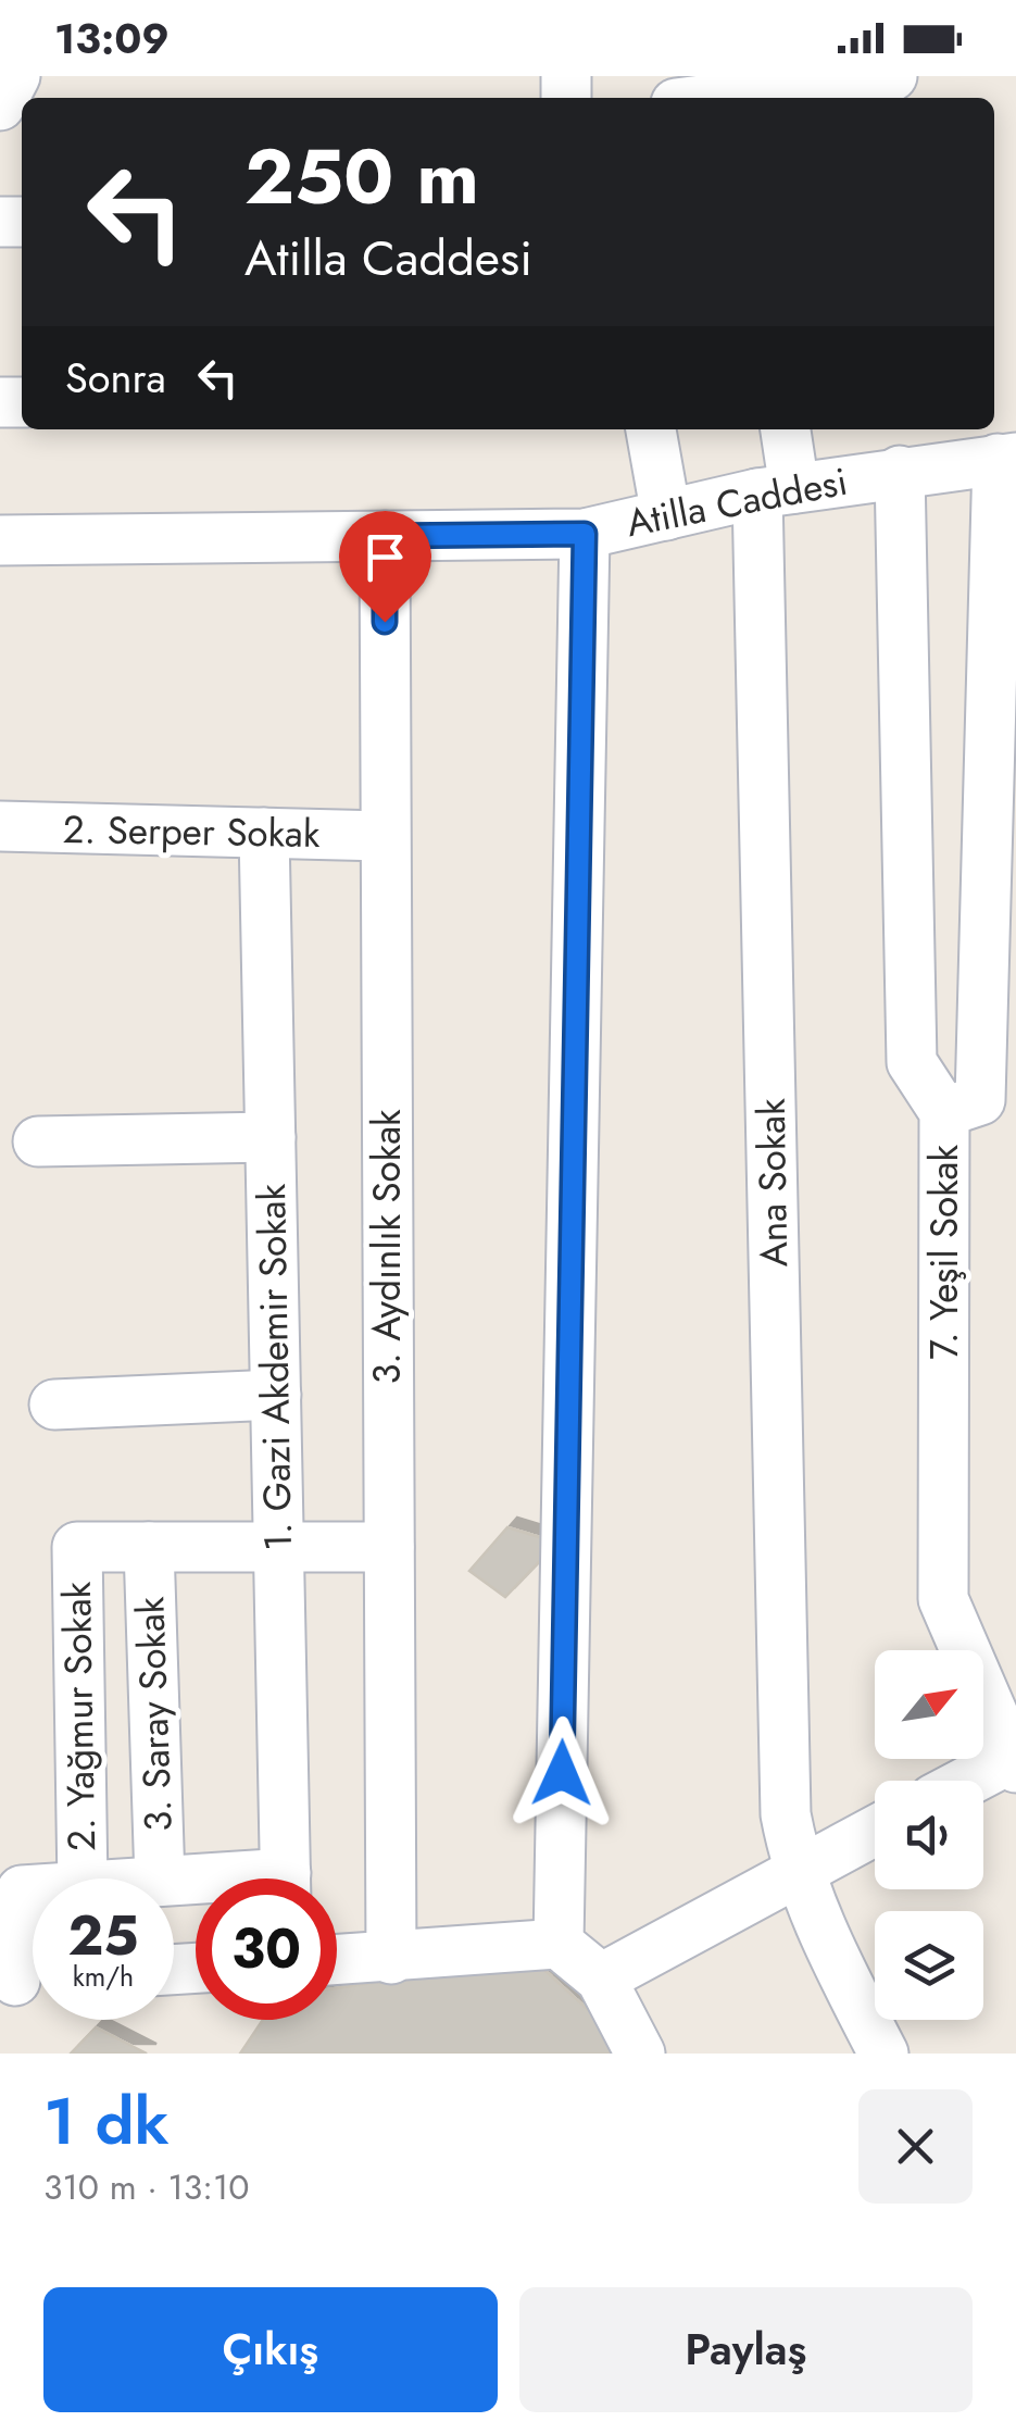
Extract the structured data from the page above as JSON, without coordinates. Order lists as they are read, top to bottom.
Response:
{
  "streets": {
    "street": [
      "Atilla Caddesi",
      "2. Serper Sokak",
      "Ana Sokak",
      "3. Aydınlık Sokak",
      "7. Yeşil Sokak",
      "1. Gazi Akdemir Sokak",
      "3. Saray Sokak",
      "2. Yağmur Sokak"
    ]
  },
  "crossings": [
    ["Atilla Caddesi", "Ana Sokak"],
    ["Atilla Caddesi", "3. Aydınlık Sokak"],
    ["Atilla Caddesi", "7. Yeşil Sokak"],
    ["2. Serper Sokak", "3. Aydınlık Sokak"],
    ["2. Serper Sokak", "1. Gazi Akdemir Sokak"],
    ["3. Saray Sokak", "2. Yağmur Sokak"]
  ],
  "north": "top right",
  "page": {
    "status": "13:09",
    "turn": ["250 m", "Atilla Caddesi"],
    "then": "Sonra",
    "speed": "25 km/h",
    "limit": "30",
    "heading": ["1 dk", "310 m · 13:10"],
    "buttons": ["Çıkış", "Paylaş"]
  }
}
